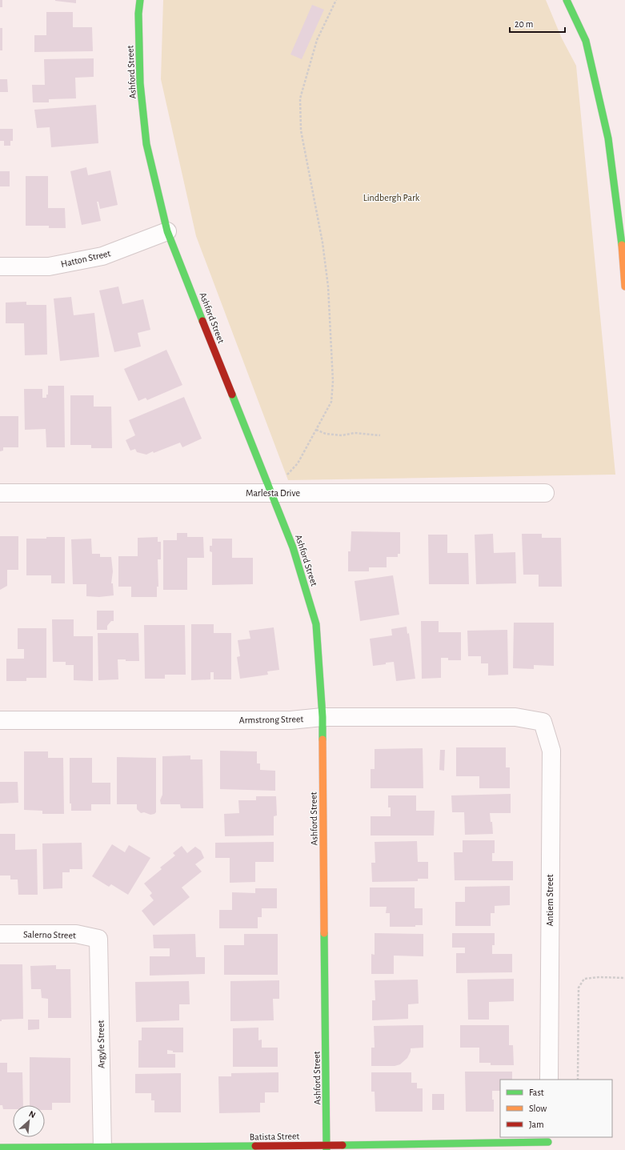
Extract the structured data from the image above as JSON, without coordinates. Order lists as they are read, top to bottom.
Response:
{
  "streets": {
    "main road": ["Ashford Street", "Batista Street"],
    "street": [
      "Hatton Street",
      "Marlesta Drive",
      "Armstrong Street",
      "Antiem Street",
      "Salerno Street",
      "Argyle Street"
    ]
  },
  "crossings": [
    ["Ashford Street", "Hatton Street"],
    ["Ashford Street", "Marlesta Drive"],
    ["Ashford Street", "Armstrong Street"],
    ["Ashford Street", "Batista Street"],
    ["Armstrong Street", "Antiem Street"],
    ["Salerno Street", "Argyle Street"],
    ["Argyle Street", "Batista Street"]
  ],
  "parks": ["Lindbergh Park"],
  "legend": ["Fast", "Slow", "Jam"],
  "scale_bar": "20 m",
  "north": "top right"
}
